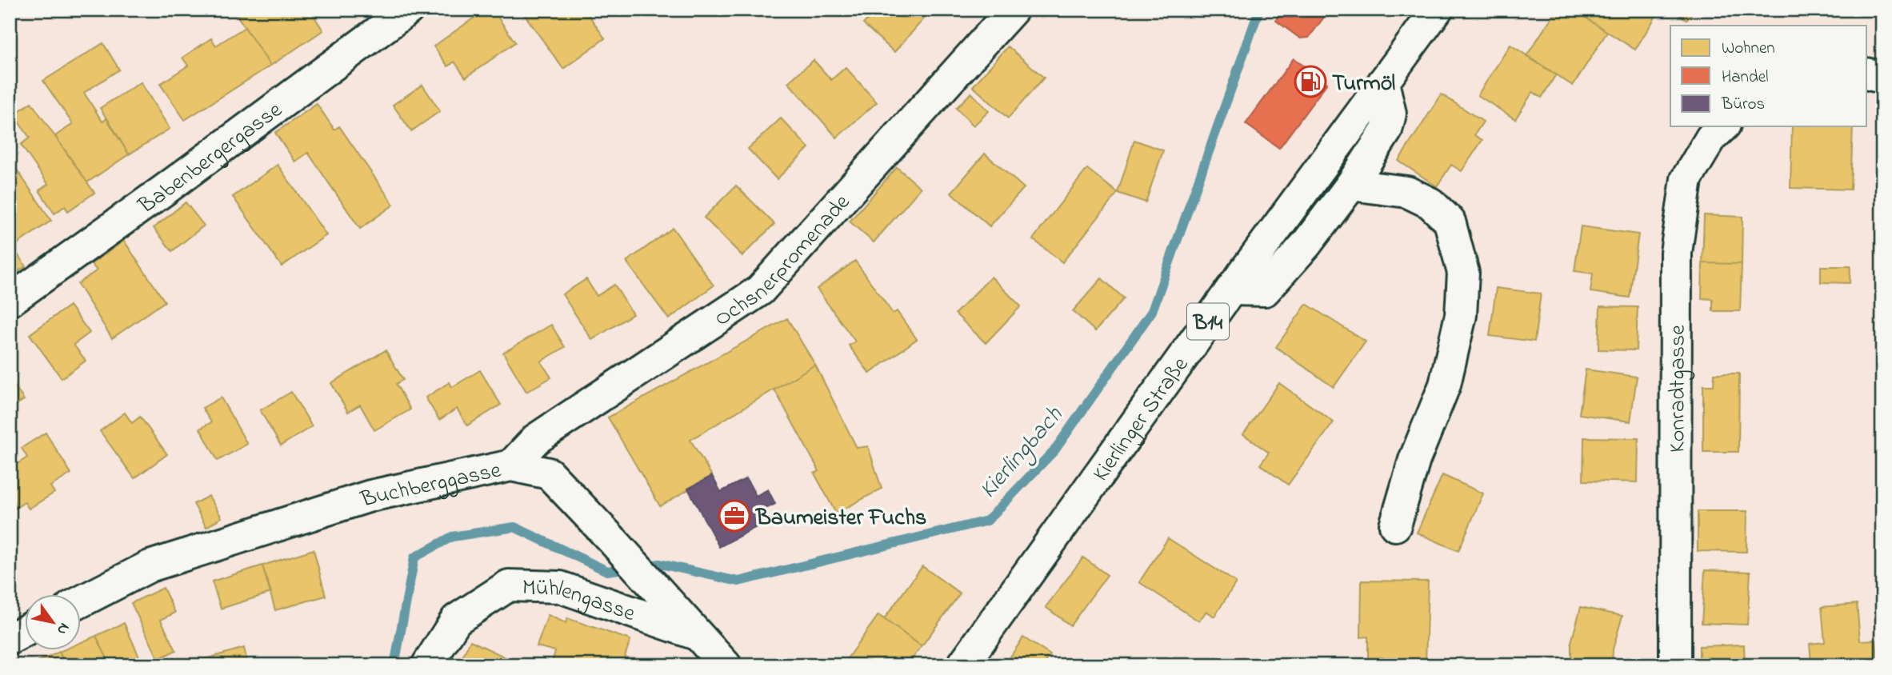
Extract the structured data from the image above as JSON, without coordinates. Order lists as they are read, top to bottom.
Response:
{
  "streets": {
    "street": [
      "Babenbergergasse",
      "Ochsnerpromenade",
      "B14",
      "Konradtgasse",
      "Kierlinger Straße",
      "Buchberggasse",
      "Mühlengasse"
    ]
  },
  "crossings": [
    ["Ochsnerpromenade", "Buchberggasse"],
    ["Buchberggasse", "Mühlengasse"]
  ],
  "water": ["Kierlingbach"],
  "places": {
    "fuel station": ["Turmöl"],
    "office": ["Baumeister Fuchs"]
  },
  "legend": ["Wohnen", "Handel", "Büros"],
  "north": "bottom right"
}
